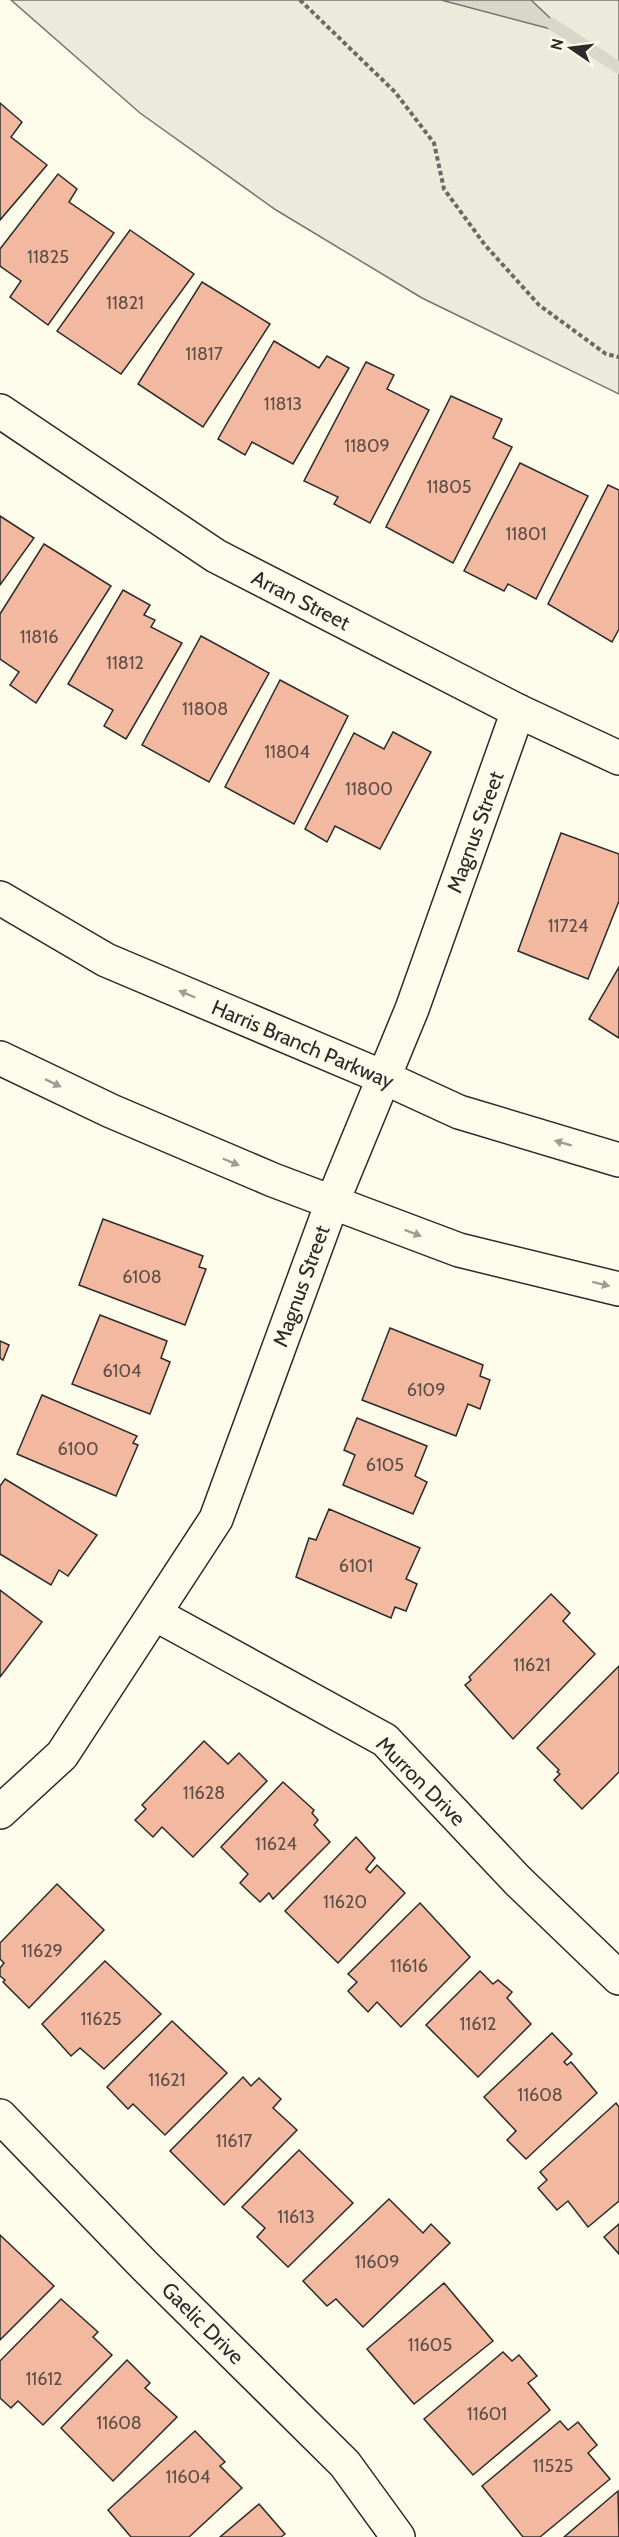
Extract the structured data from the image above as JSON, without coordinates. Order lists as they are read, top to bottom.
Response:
{
  "streets": {
    "street": [
      "Arran Street",
      "Magnus Street",
      "Harris Branch Parkway",
      "Murron Drive",
      "Gaelic Drive"
    ]
  },
  "crossings": [
    ["Arran Street", "Magnus Street"],
    ["Magnus Street", "Harris Branch Parkway"],
    ["Magnus Street", "Murron Drive"]
  ],
  "house_numbers": [
    "11825",
    "11821",
    "11817",
    "11813",
    "11809",
    "11805",
    "11801",
    "11816",
    "11812",
    "11808",
    "11804",
    "11800",
    "11724",
    "6108",
    "6104",
    "6109",
    "6100",
    "6105",
    "6101",
    "11621",
    "11628",
    "11624",
    "11620",
    "11629",
    "11616",
    "11625",
    "11612",
    "11621",
    "11608",
    "11617",
    "11613",
    "11609",
    "11605",
    "11612",
    "11601",
    "11608",
    "11525",
    "11604"
  ],
  "north": "left"
}
